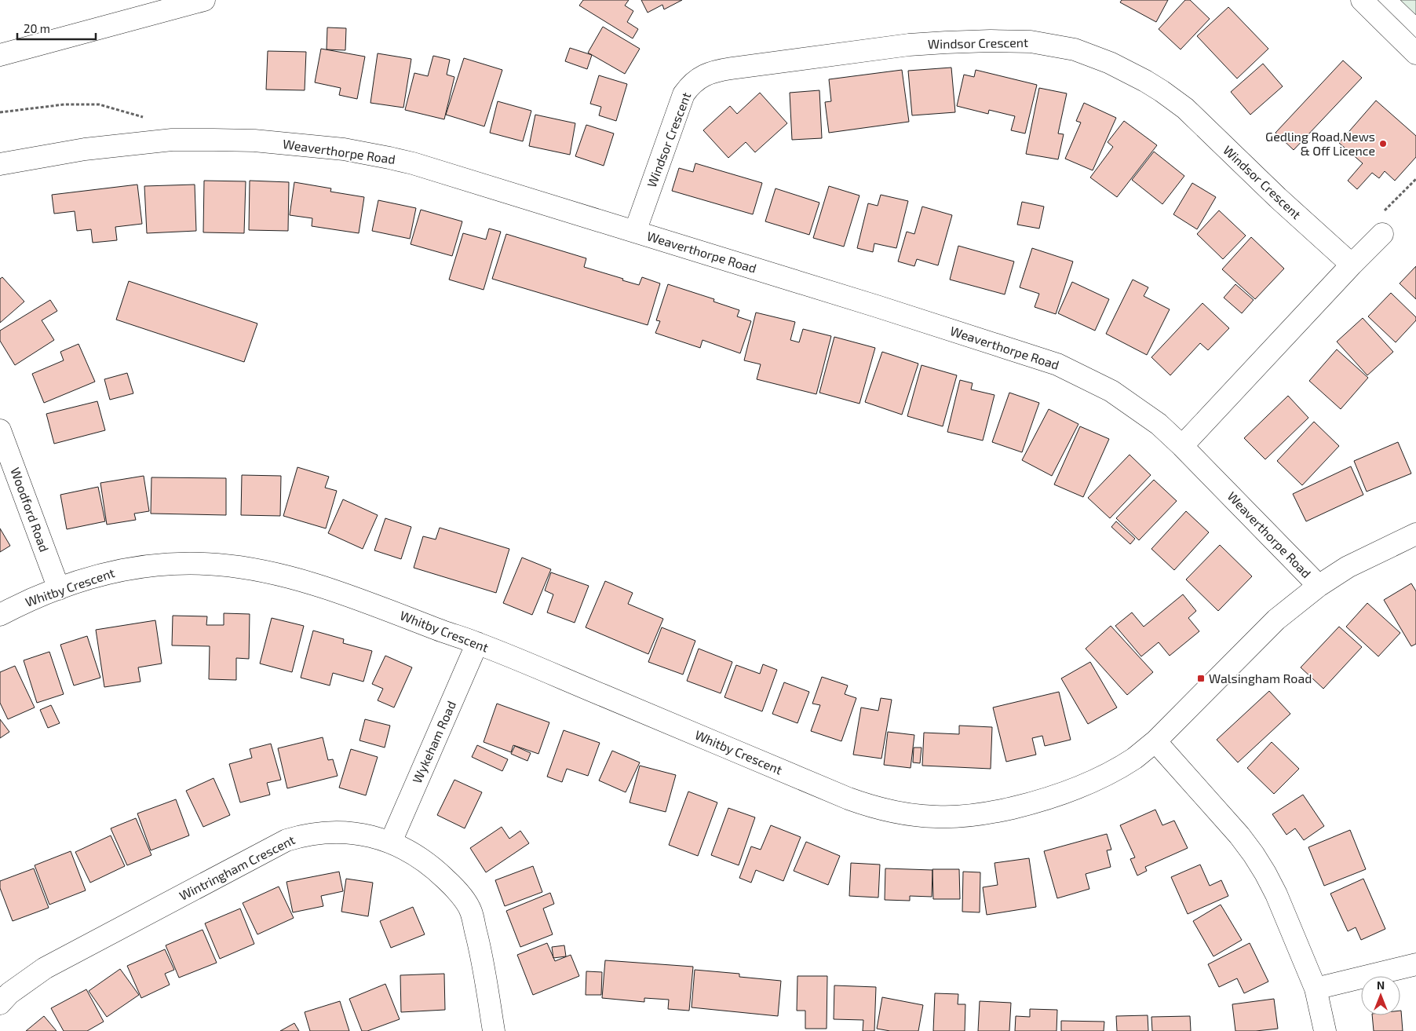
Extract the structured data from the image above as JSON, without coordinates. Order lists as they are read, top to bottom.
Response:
{
  "streets": {
    "street": [
      "Windsor Crescent",
      "Weaverthorpe Road",
      "Woodford Road",
      "Whitby Crescent",
      "Wykeham Road",
      "Wintringham Crescent"
    ]
  },
  "crossings": [
    ["Windsor Crescent", "Weaverthorpe Road"],
    ["Weaverthorpe Road", "Whitby Crescent"],
    ["Woodford Road", "Whitby Crescent"],
    ["Whitby Crescent", "Wykeham Road"],
    ["Wykeham Road", "Wintringham Crescent"]
  ],
  "places": {
    "other": ["Gedling Road News & Off Licence"],
    "transit": ["Walsingham Road"]
  },
  "scale_bar": "20 m",
  "north": "top"
}
